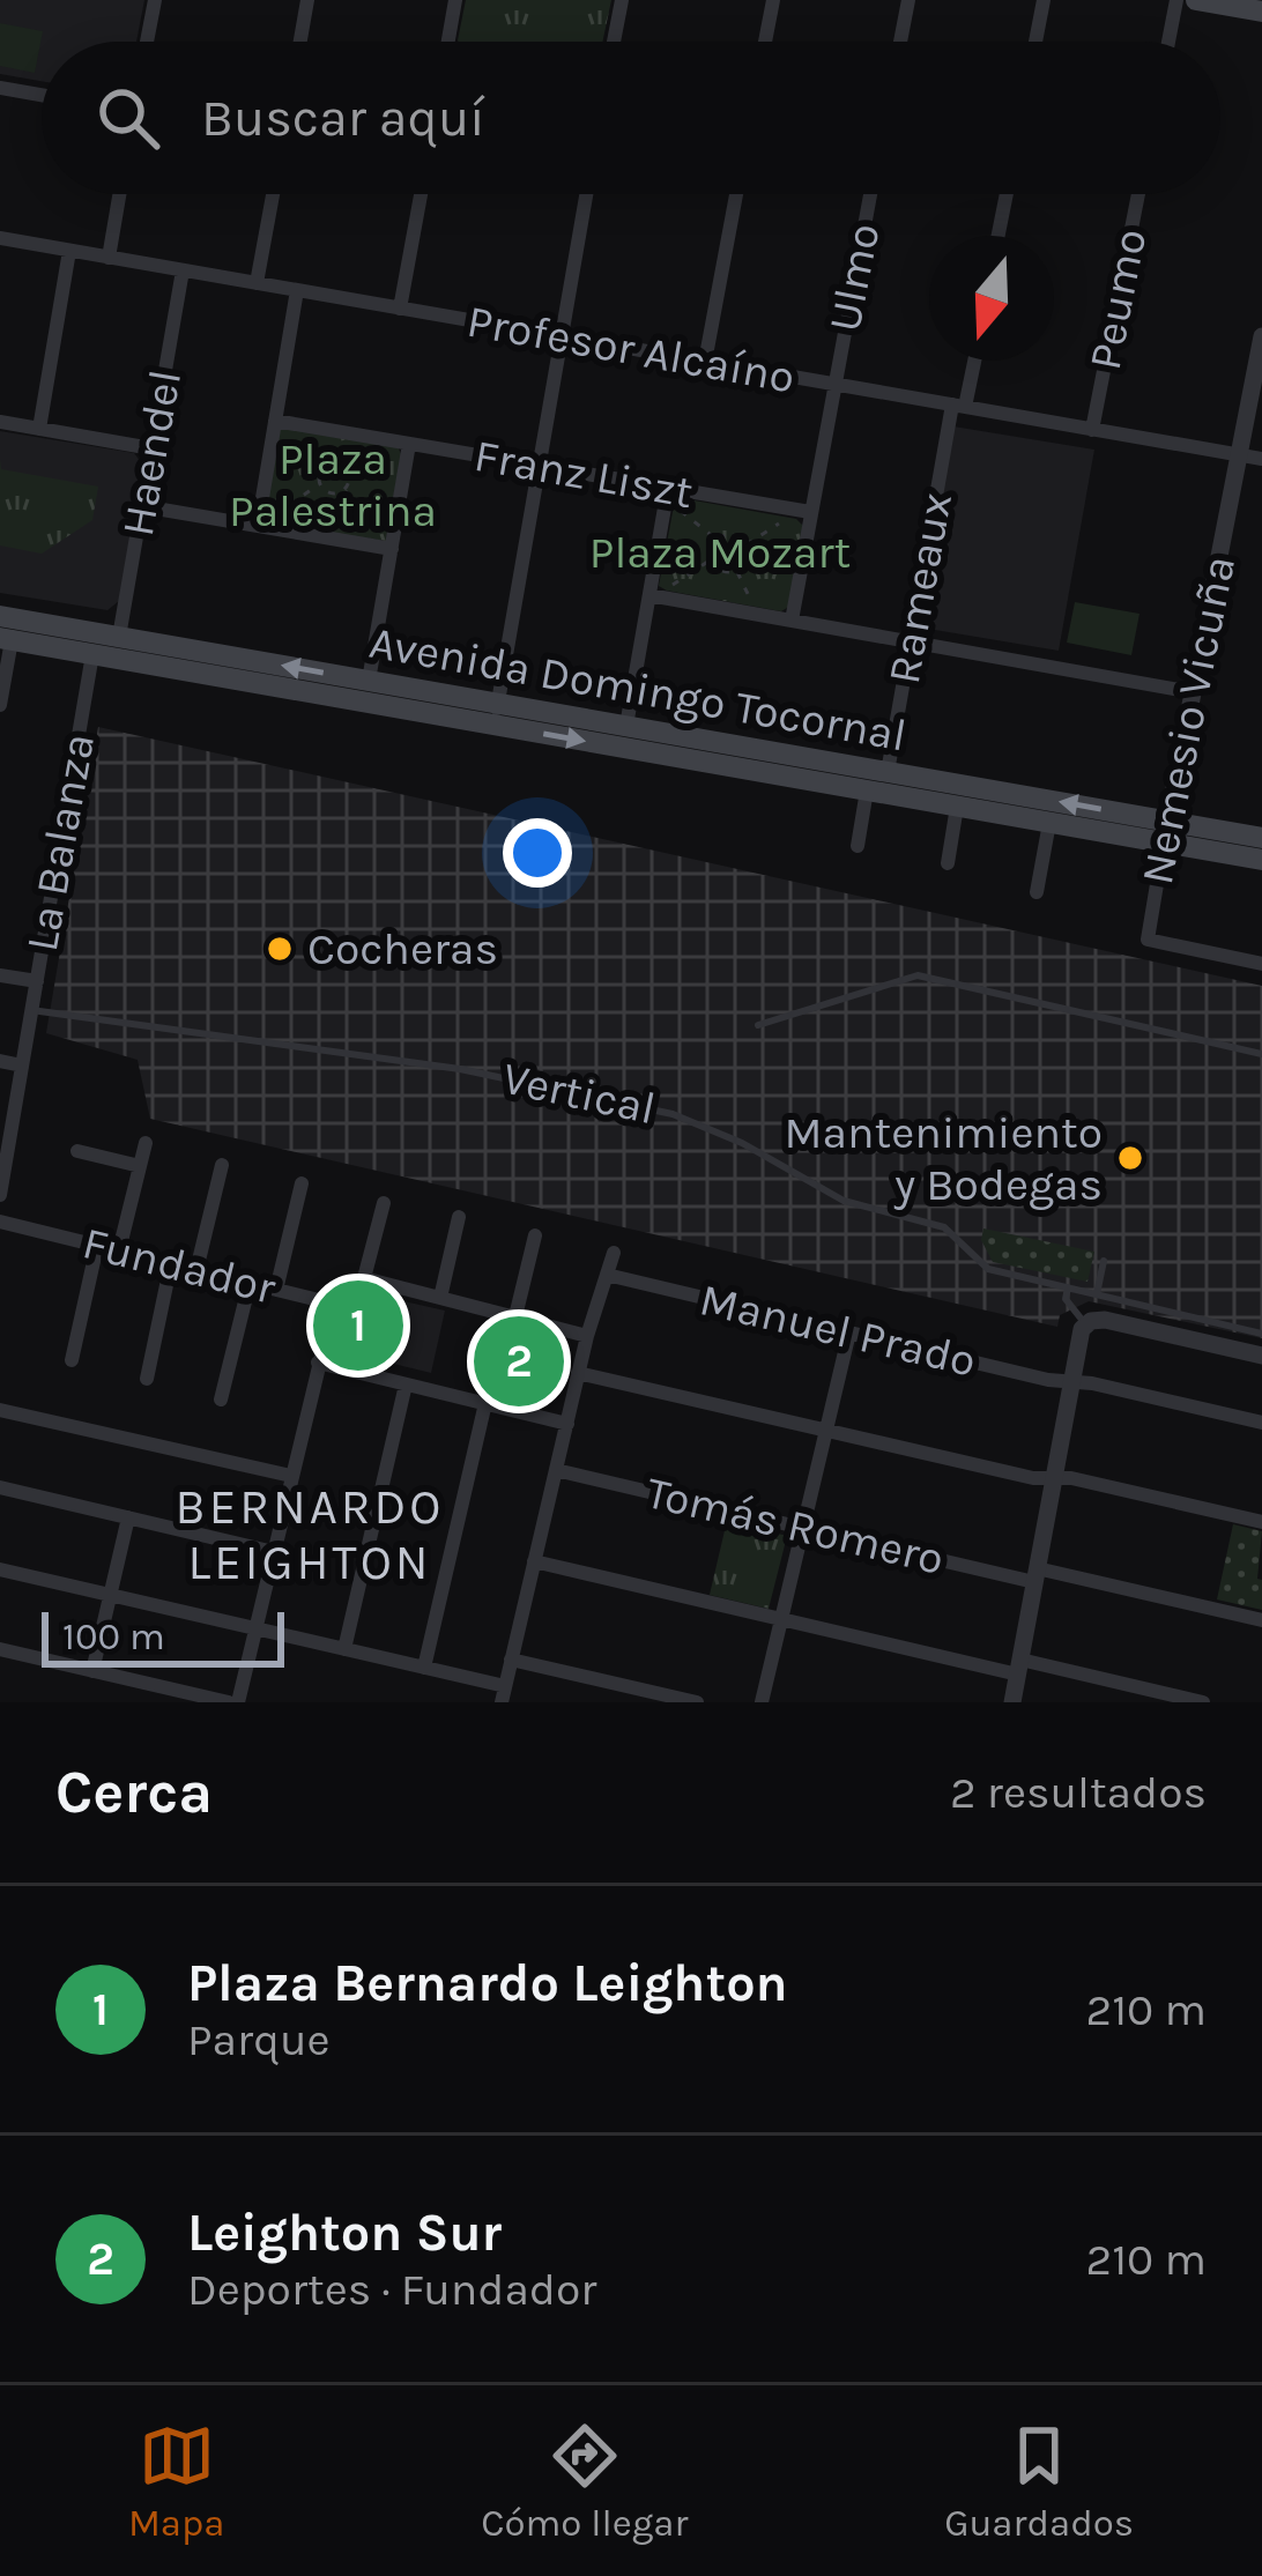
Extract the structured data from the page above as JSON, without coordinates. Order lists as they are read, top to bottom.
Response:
{
  "streets": {
    "main road": ["Avenida Domingo Tocornal"],
    "street": [
      "Ulmo",
      "Peumo",
      "Profesor Alcaíno",
      "Haendel",
      "Franz Liszt",
      "Rameaux",
      "Nemesio Vicuña",
      "La Balanza",
      "Fundador",
      "Manuel Prado",
      "Tomás Romero"
    ],
    "lane": ["Vertical"]
  },
  "crossings": [
    ["Ulmo", "Profesor Alcaíno"],
    ["Ulmo", "Franz Liszt"],
    ["Peumo", "Profesor Alcaíno"],
    ["Profesor Alcaíno", "Haendel"],
    ["Profesor Alcaíno", "Rameaux"],
    ["Profesor Alcaíno", "Nemesio Vicuña"],
    ["Haendel", "Avenida Domingo Tocornal"],
    ["Rameaux", "Avenida Domingo Tocornal"],
    ["Avenida Domingo Tocornal", "Nemesio Vicuña"],
    ["Avenida Domingo Tocornal", "La Balanza"],
    ["La Balanza", "Vertical"]
  ],
  "districts": ["BERNARDO LEIGHTON"],
  "parks": ["Plaza Palestrina", "Plaza Mozart"],
  "places": ["Cocheras", "Mantenimiento y Bodegas"],
  "scale_bar": "100 m",
  "north": "bottom",
  "page": {
    "search": "Buscar aquí",
    "pins": ["1", "2"],
    "scale": "100 m",
    "heading": ["Cerca", "2 resultados"],
    "list": [
      {
        "mark": "1",
        "name": "Plaza Bernardo Leighton",
        "note": "Parque",
        "value": "210 m"
      },
      {
        "mark": "2",
        "name": "Leighton Sur",
        "note": "Deportes · Fundador",
        "value": "210 m"
      }
    ],
    "nav": ["Mapa", "Cómo llegar", "Guardados"]
  }
}
